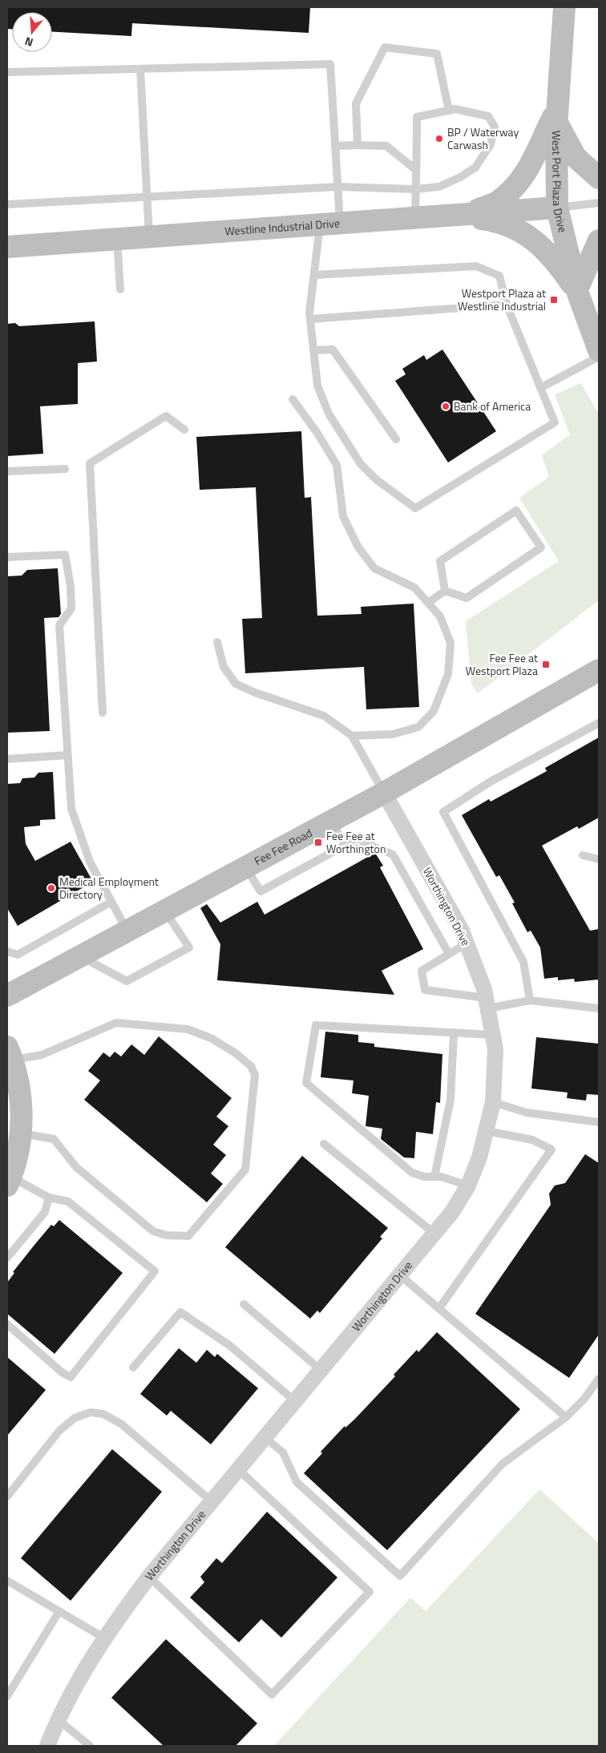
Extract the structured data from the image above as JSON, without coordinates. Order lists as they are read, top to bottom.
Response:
{
  "streets": {
    "street": [
      "West Port Plaza Drive",
      "Westline Industrial Drive",
      "Fee Fee Road",
      "Worthington Drive"
    ]
  },
  "crossings": [
    ["West Port Plaza Drive", "Westline Industrial Drive"],
    ["Fee Fee Road", "Worthington Drive"]
  ],
  "places": {
    "other": ["BP / Waterway Carwash", "Bank of America", "Medical Employment Directory"],
    "transit": ["Westport Plaza at Westline Industrial", "Fee Fee at Westport Plaza", "Fee Fee at Worthington"]
  },
  "north": "bottom"
}
